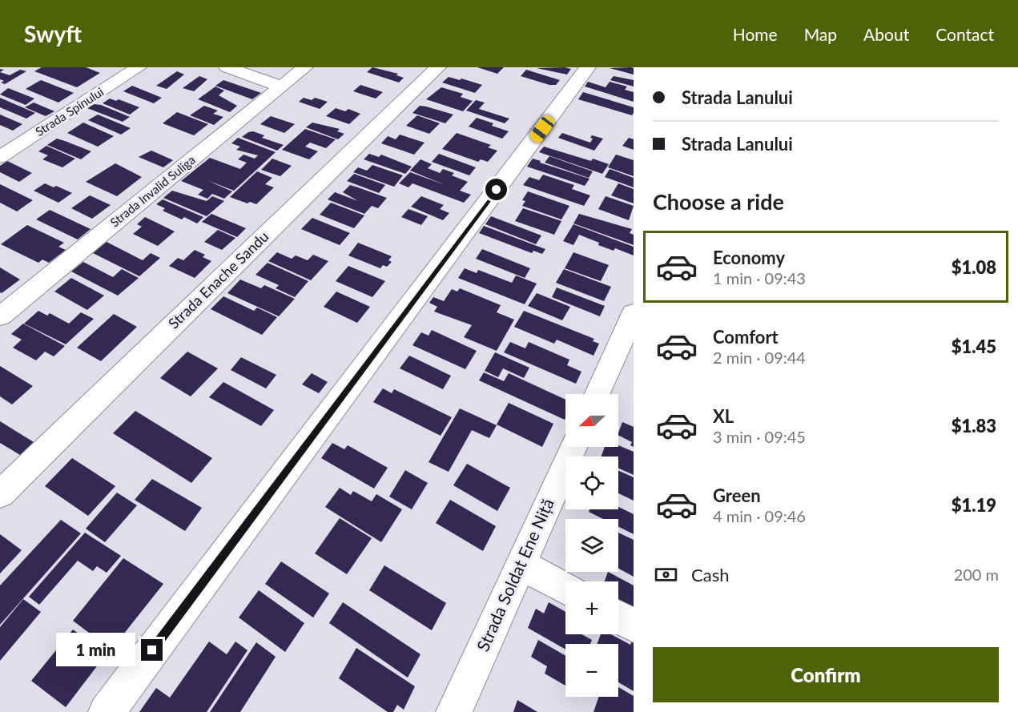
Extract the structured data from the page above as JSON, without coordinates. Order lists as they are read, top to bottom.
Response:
{
  "streets": {
    "street": [
      "Strada Spinului",
      "Strada Invalid Suliga",
      "Strada Enache Sandu",
      "Strada Soldat Ene Niță"
    ]
  },
  "north": "left",
  "page": {
    "header": "Swyft",
    "nav": [
      "Home",
      "Map",
      "About",
      "Contact"
    ],
    "banner": ["Strada Lanului", "Strada Lanului"],
    "heading": "Choose a ride",
    "list": [
      {
        "name": "Economy",
        "note": "1 min · 09:43",
        "value": "$1.08"
      },
      {
        "name": "Comfort",
        "note": "2 min · 09:44",
        "value": "$1.45"
      },
      {
        "name": "XL",
        "note": "3 min · 09:45",
        "value": "$1.83"
      },
      {
        "name": "Green",
        "note": "4 min · 09:46",
        "value": "$1.19"
      }
    ],
    "map_buttons": ["+", "−"],
    "pay": ["Cash", "200 m"],
    "bubble": "1 min",
    "buttons": "Confirm"
  }
}
